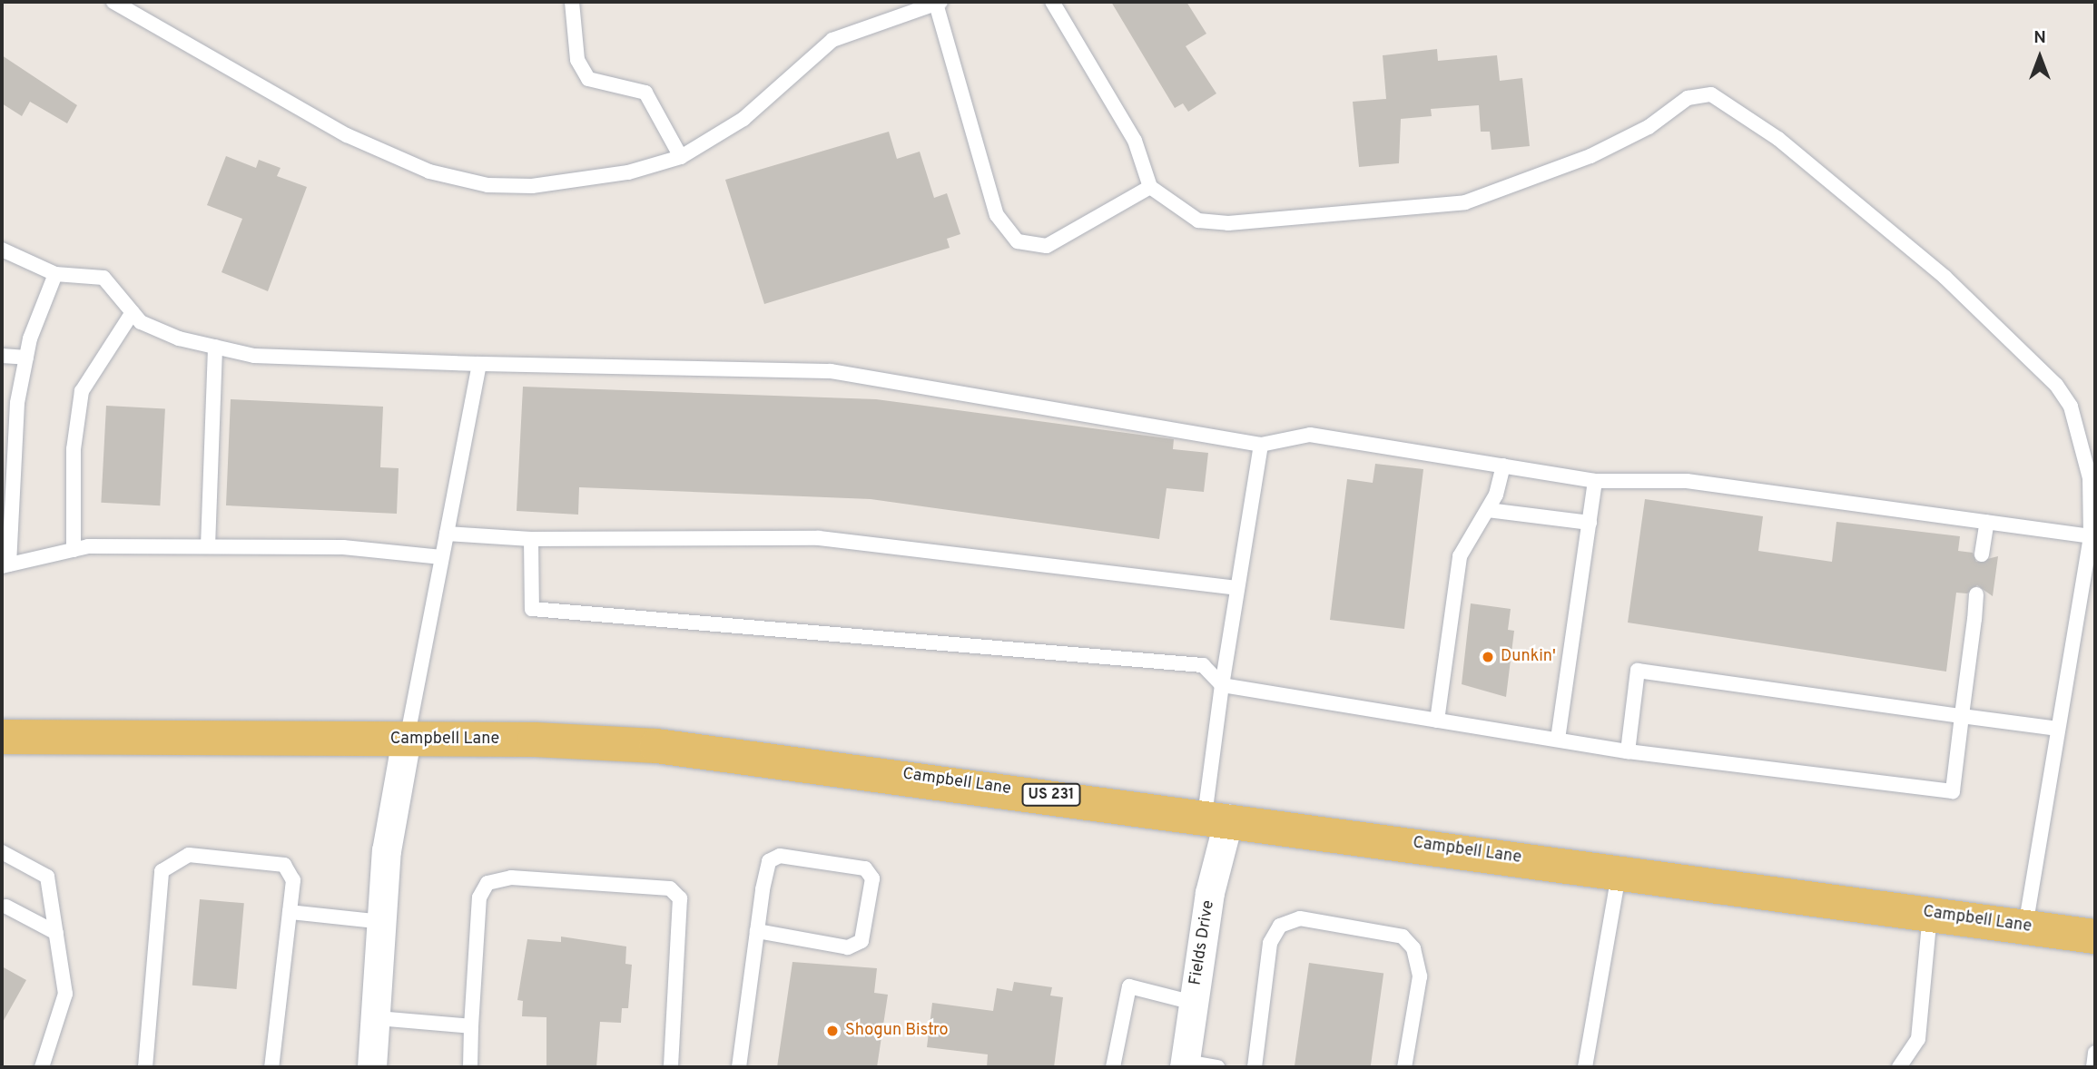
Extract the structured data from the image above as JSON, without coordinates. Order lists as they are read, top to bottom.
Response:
{
  "streets": {
    "main road": ["Campbell Lane", "US 231"],
    "street": ["Fields Drive"]
  },
  "crossings": [
    ["Campbell Lane", "Fields Drive"]
  ],
  "places": ["Dunkin'", "Shogun Bistro"],
  "north": "top"
}
